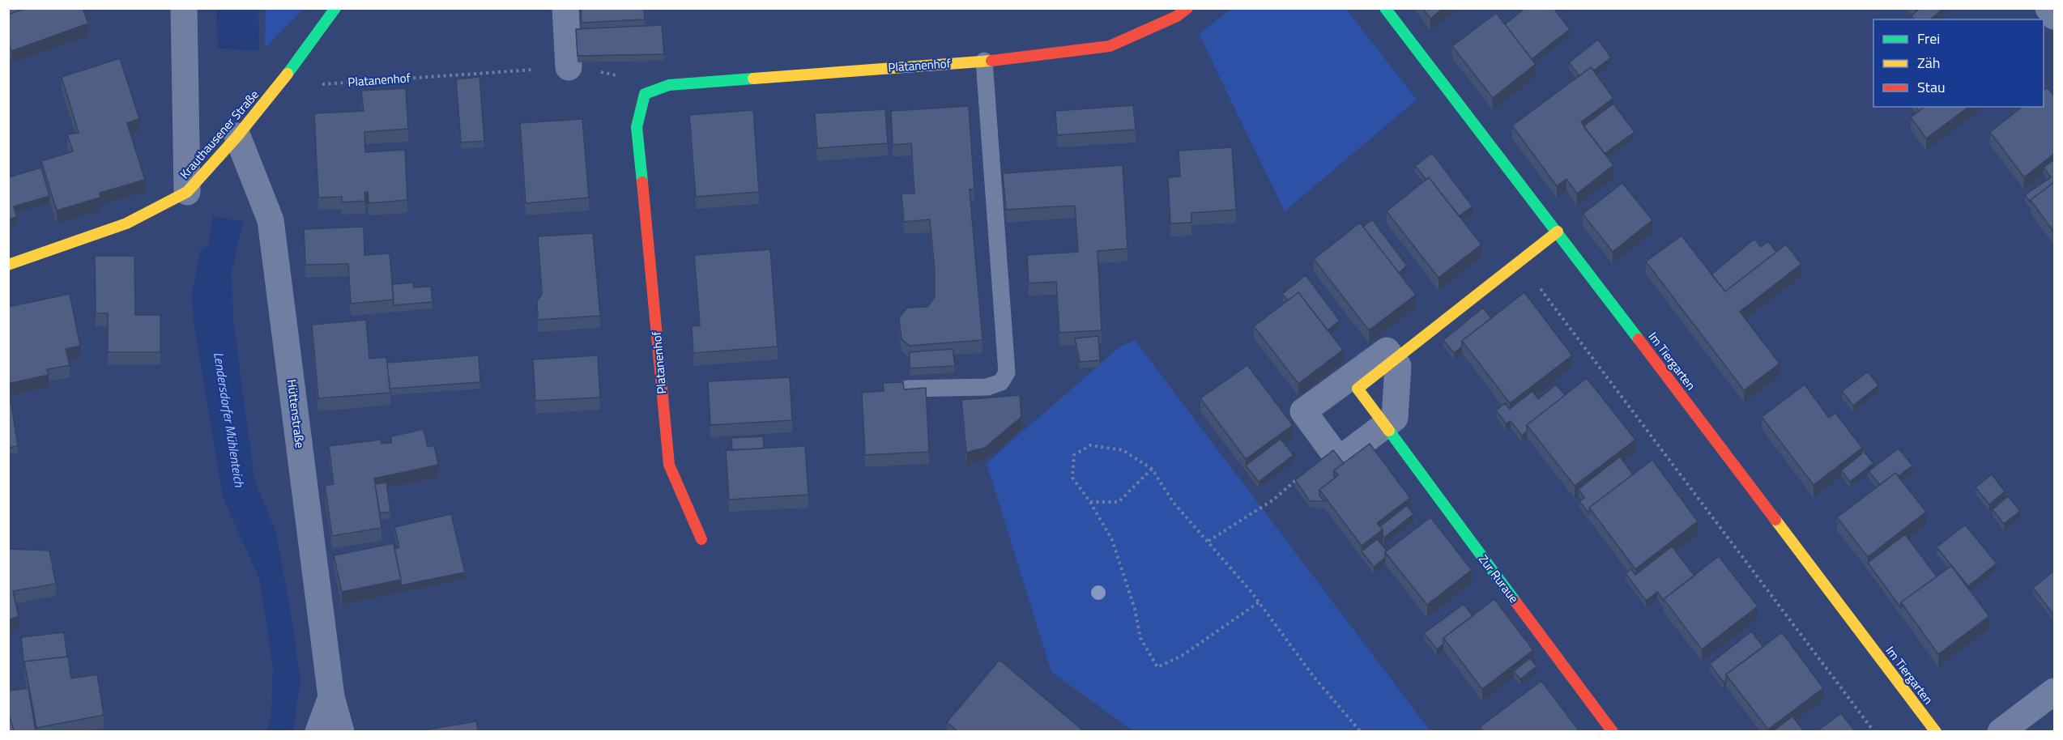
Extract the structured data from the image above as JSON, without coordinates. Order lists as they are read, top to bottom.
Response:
{
  "streets": {
    "street": [
      "Platanenhof",
      "Krauthausener Straße",
      "Im Tiergarten",
      "Hüttenstraße",
      "Zur Ruraue"
    ]
  },
  "crossings": [
    ["Platanenhof", "Krauthausener Straße"],
    ["Krauthausener Straße", "Hüttenstraße"],
    ["Im Tiergarten", "Zur Ruraue"]
  ],
  "water": ["Lendersdorfer Mühlenteich"],
  "legend": ["Frei", "Zäh", "Stau"]
}
